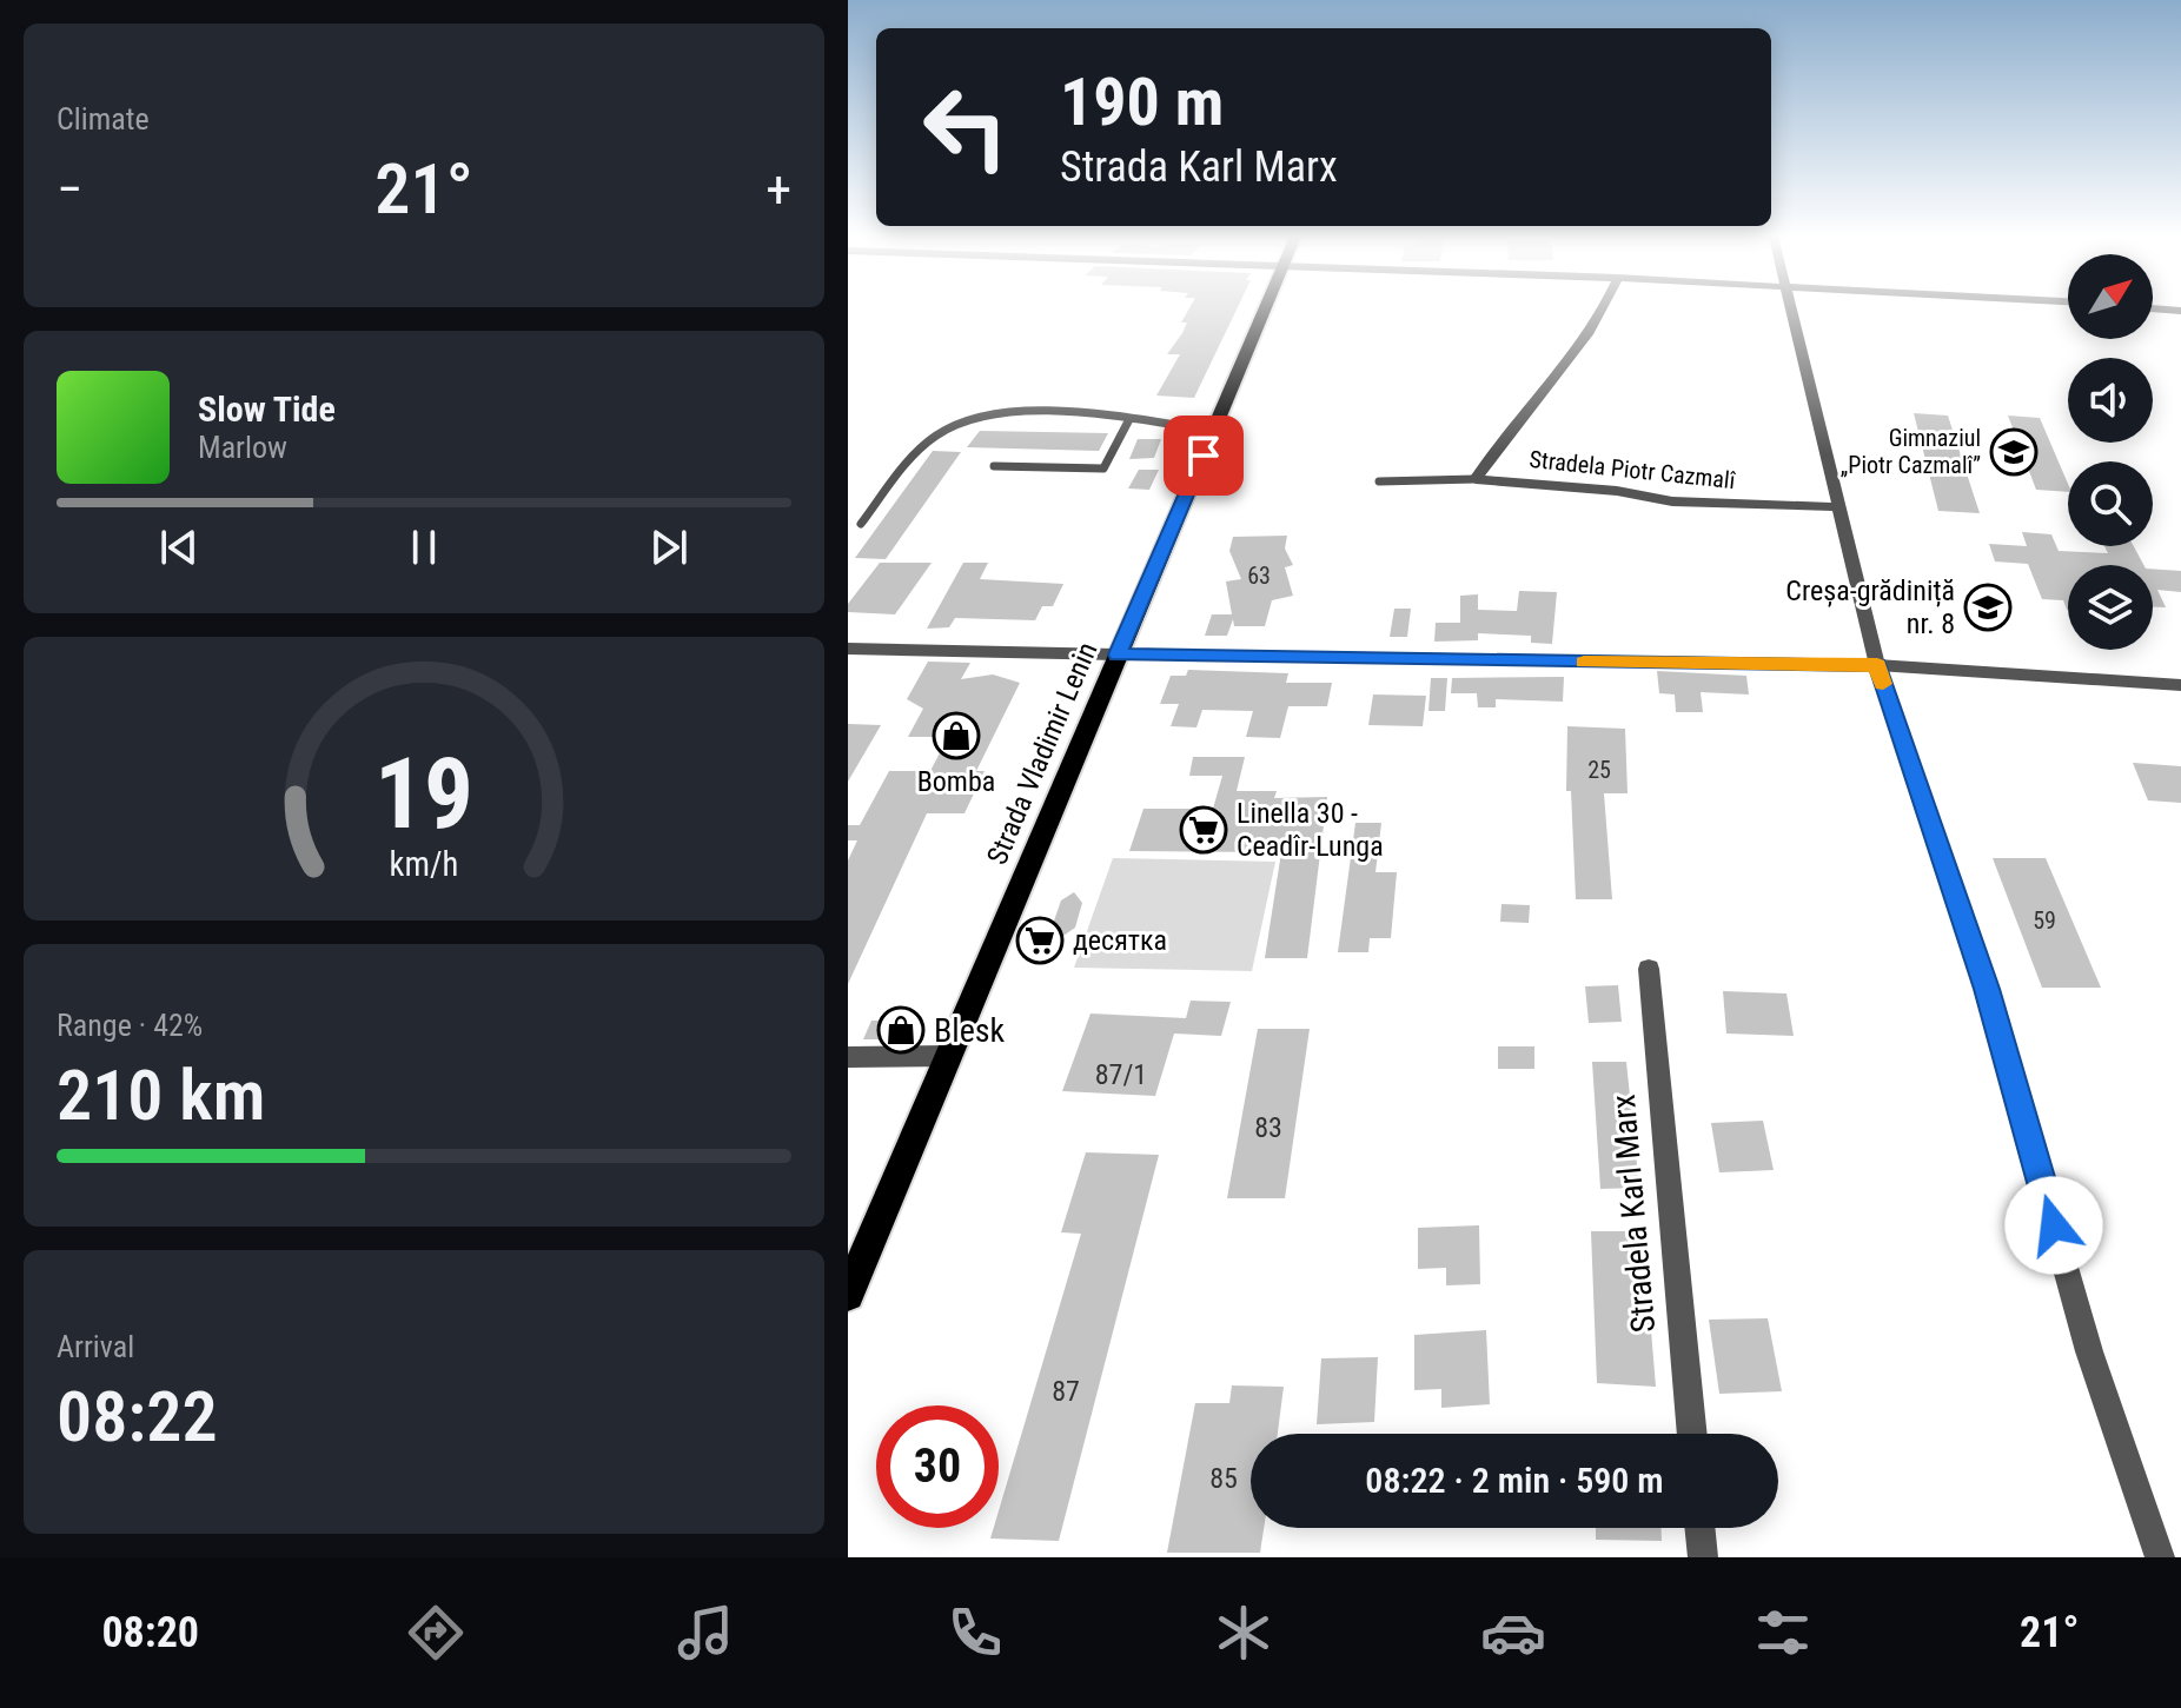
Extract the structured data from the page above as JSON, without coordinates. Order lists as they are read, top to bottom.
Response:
{
  "streets": {
    "main road": ["Strada Vladimir Lenin"],
    "street": ["Stradela Piotr Cazmalî", "Stradela Karl Marx"]
  },
  "places": {
    "school or university": ["Gimnaziul „Piotr Cazmalî”", "Creșa-grădiniță nr. 8"],
    "shop": ["Bomba", "Blesk"],
    "supermarket": ["Linella 30 - Ceadîr-Lunga", "десятка"]
  },
  "house_numbers": [
    "63",
    "25",
    "59",
    "87/1",
    "83",
    "87",
    "85"
  ],
  "north": "top right",
  "page": {
    "tile": [
      "Climate",
      ["Range · 42%", "210 km"],
      ["Arrival", "08:22"]
    ],
    "turn": ["190 m", "Strada Karl Marx"],
    "heat": ["−", "21°", "+"],
    "song": ["Slow Tide", "Marlow"],
    "limit": "30",
    "trip": "08:22 · 2 min · 590 m",
    "tabs": ["08:20", "21°"],
    "gauge": ["19", "km/h"]
  }
}
